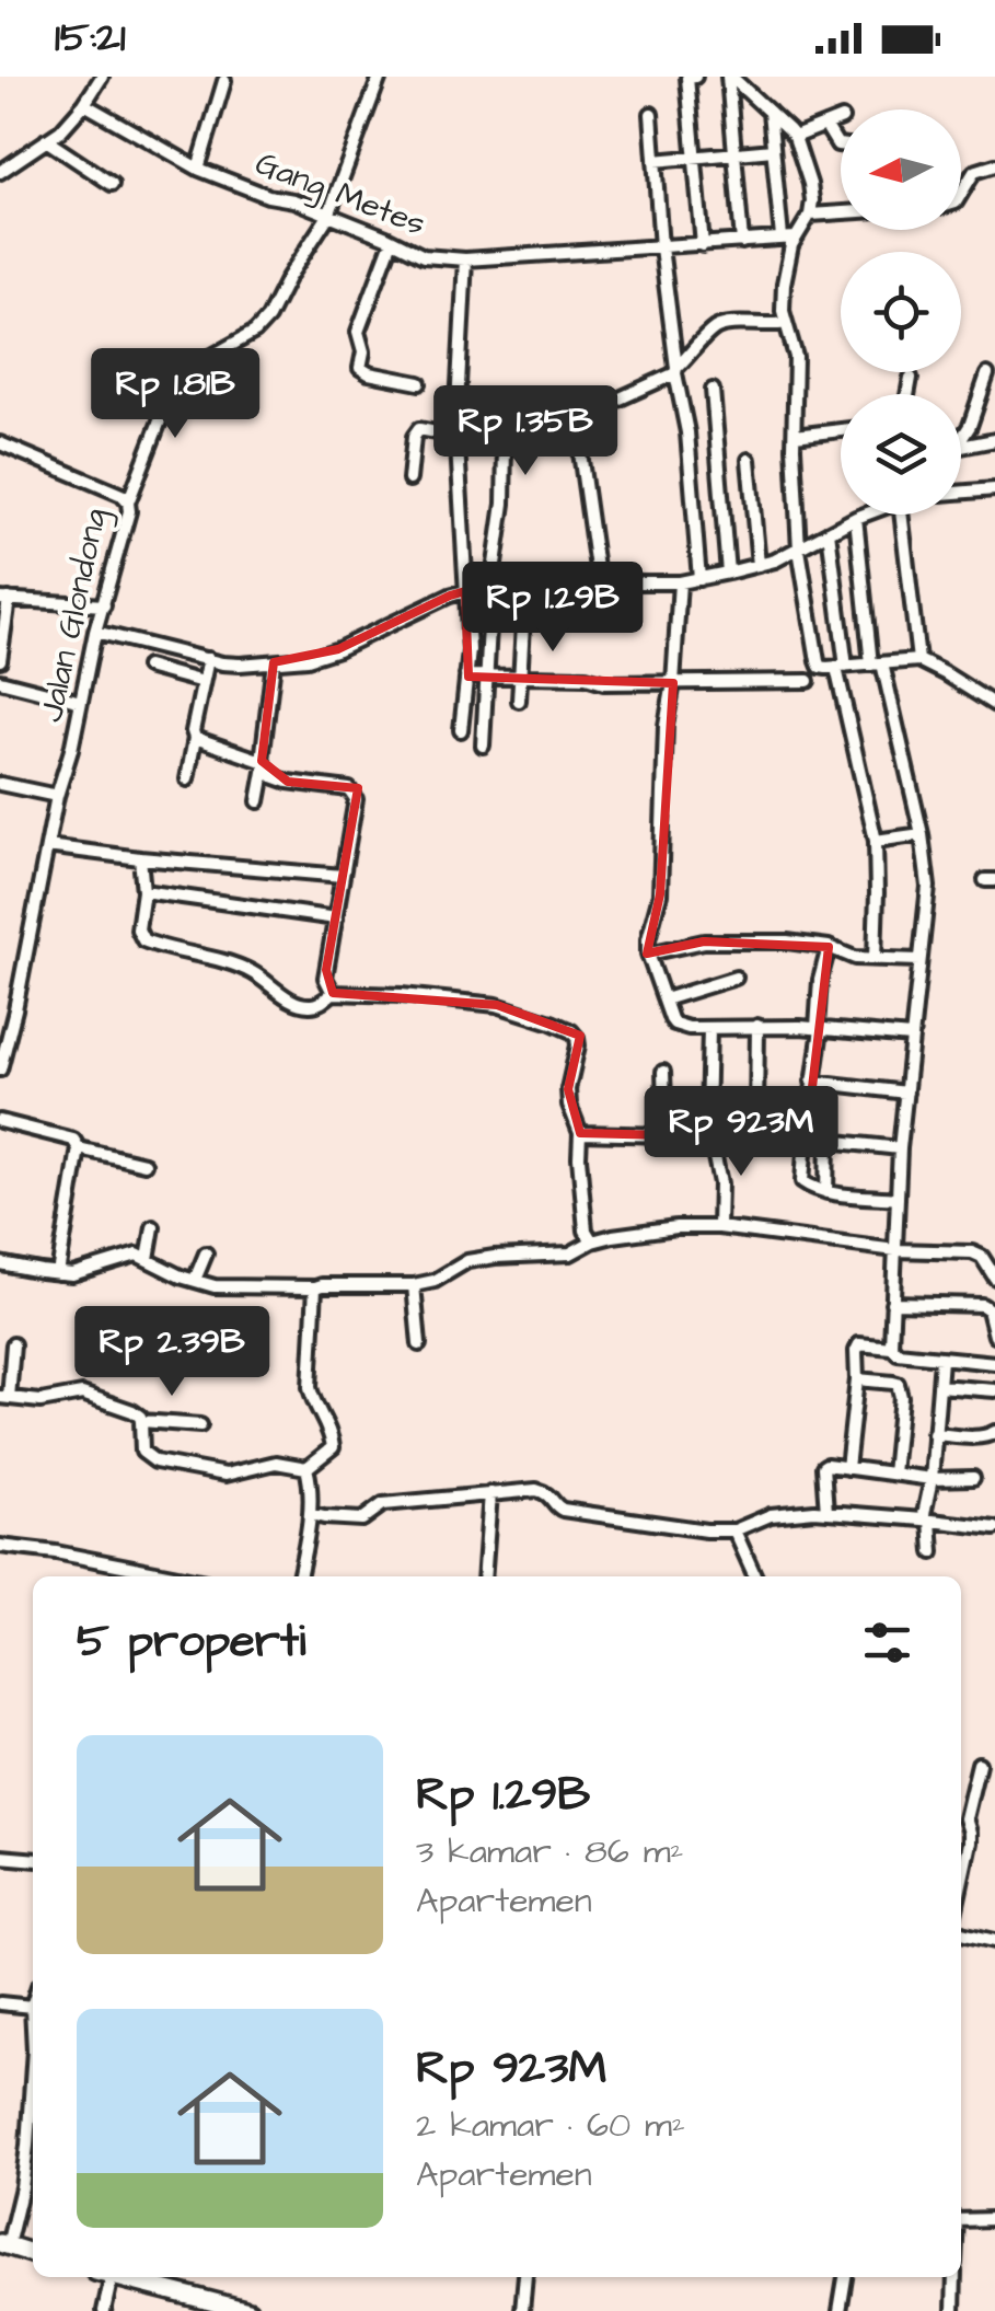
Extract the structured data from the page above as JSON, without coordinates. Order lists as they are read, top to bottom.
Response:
{
  "streets": {
    "street": ["Gang Metes", "Jalan Glondong"]
  },
  "north": "left",
  "page": {
    "status": "15:21",
    "price": [
      "Rp 1.81B",
      "Rp 1.35B",
      "Rp 1.29B",
      "Rp 923M",
      "Rp 2.39B"
    ],
    "heading": "5 properti",
    "list": [
      {
        "name": "Rp 1.29B",
        "note": "3 kamar · 86 m² · Apartemen"
      },
      {
        "name": "Rp 923M",
        "note": "2 kamar · 60 m² · Apartemen"
      }
    ]
  }
}
